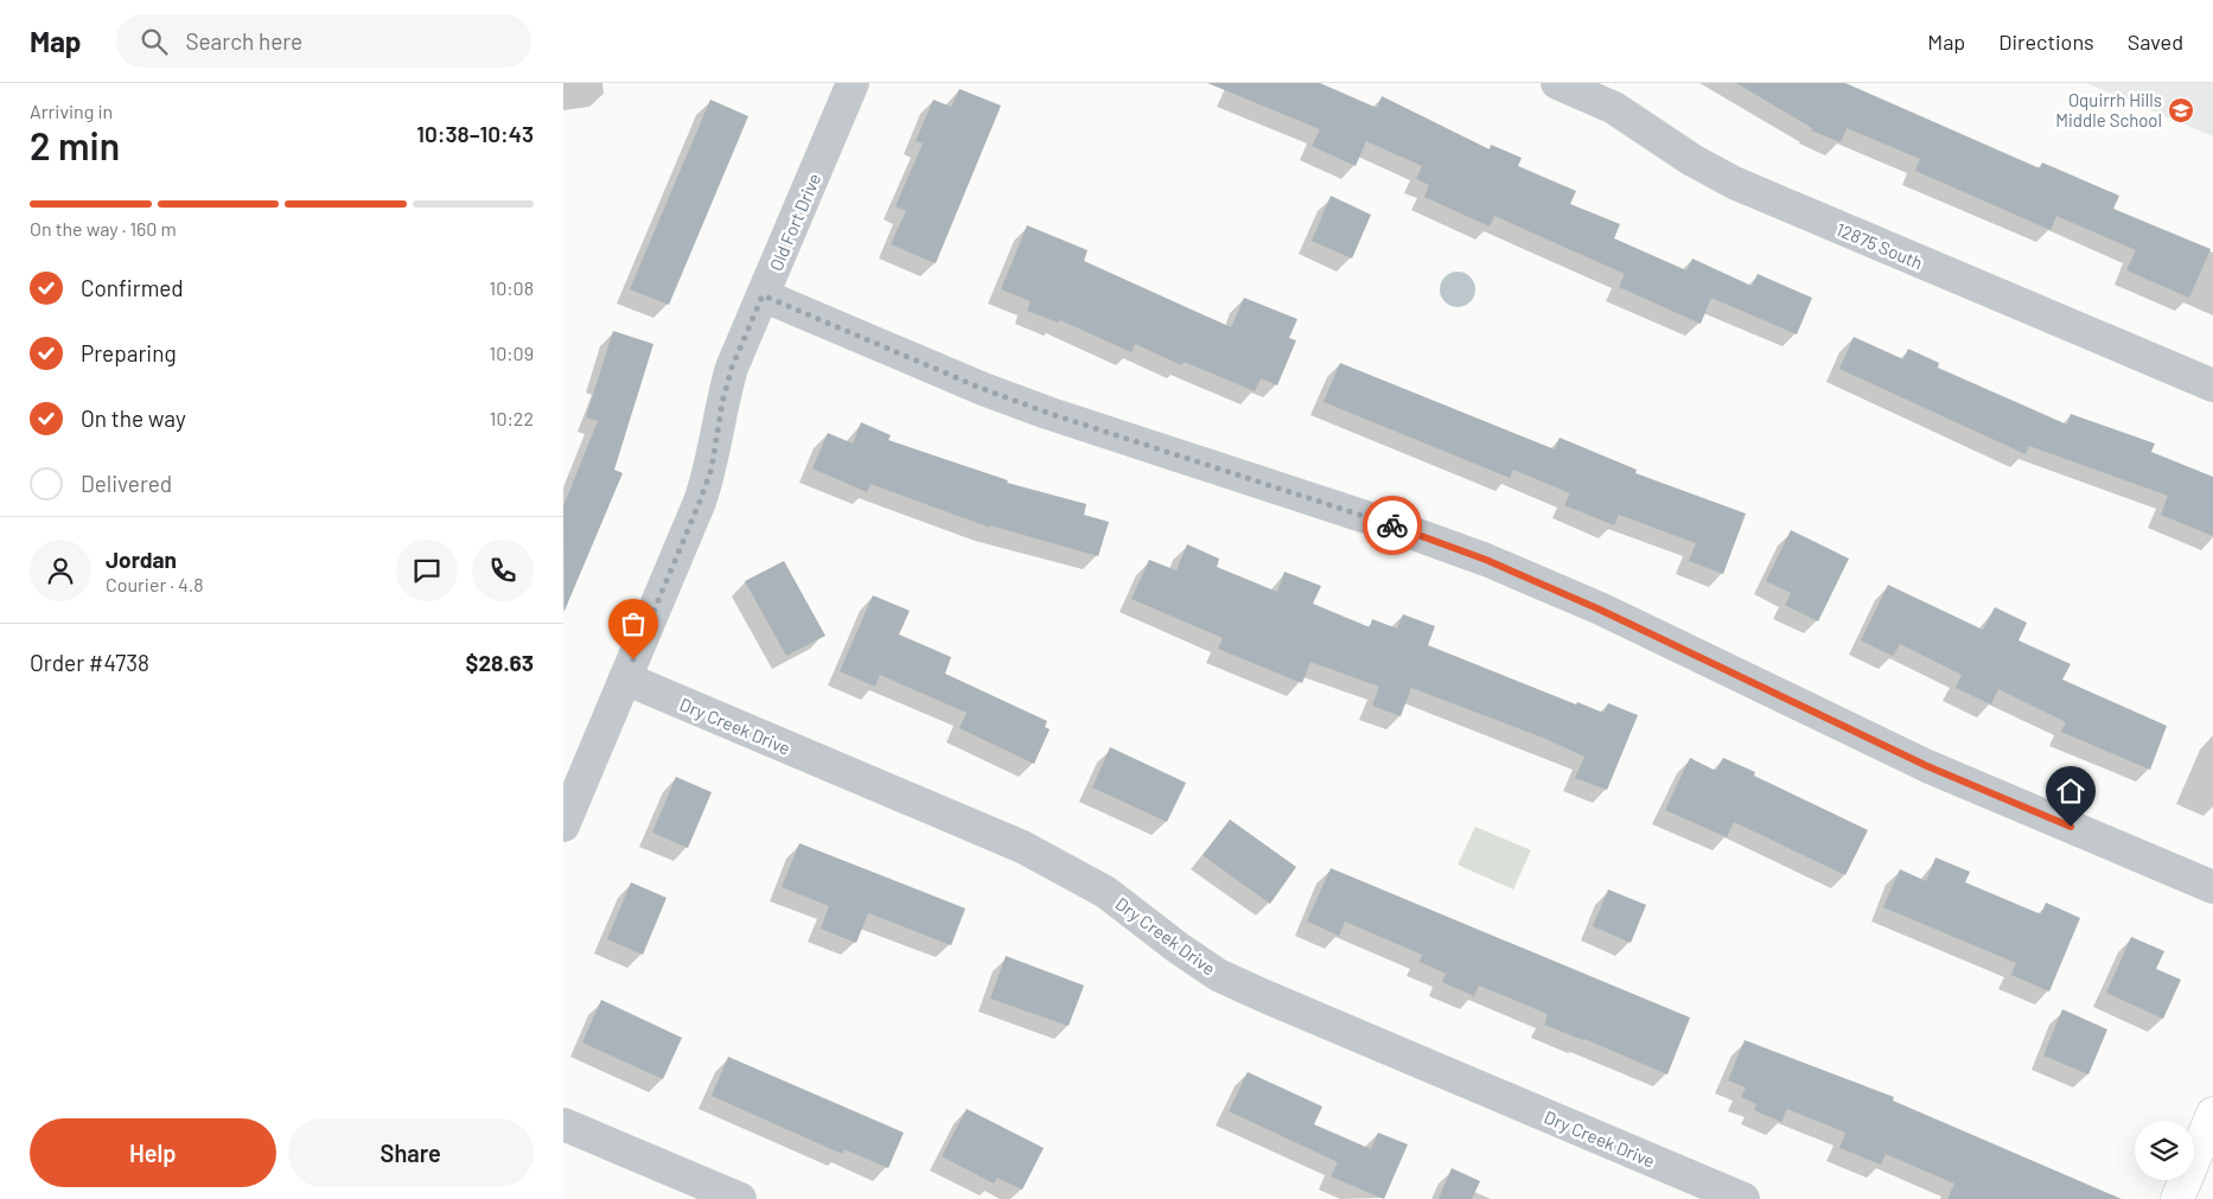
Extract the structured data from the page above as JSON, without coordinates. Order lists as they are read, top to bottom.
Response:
{
  "streets": {
    "street": ["Old Fort Drive", "12875 South", "Dry Creek Drive"]
  },
  "crossings": [
    ["Old Fort Drive", "Dry Creek Drive"]
  ],
  "places": {
    "school or university": ["Oquirrh Hills Middle School"]
  },
  "page": {
    "header": "Map",
    "search": "Search here",
    "nav": ["Map", "Directions", "Saved"],
    "heading": ["2 min", "Arriving in", "10:38–10:43"],
    "panel": [
      "Jordan",
      "Courier · 4.8",
      "Order #4738",
      "$28.63"
    ],
    "bar": "On the way · 160 m",
    "list": [
      ["Confirmed", "10:08"],
      ["Preparing", "10:09"],
      ["On the way", "10:22"],
      "Delivered"
    ],
    "buttons": ["Help", "Share"]
  }
}
